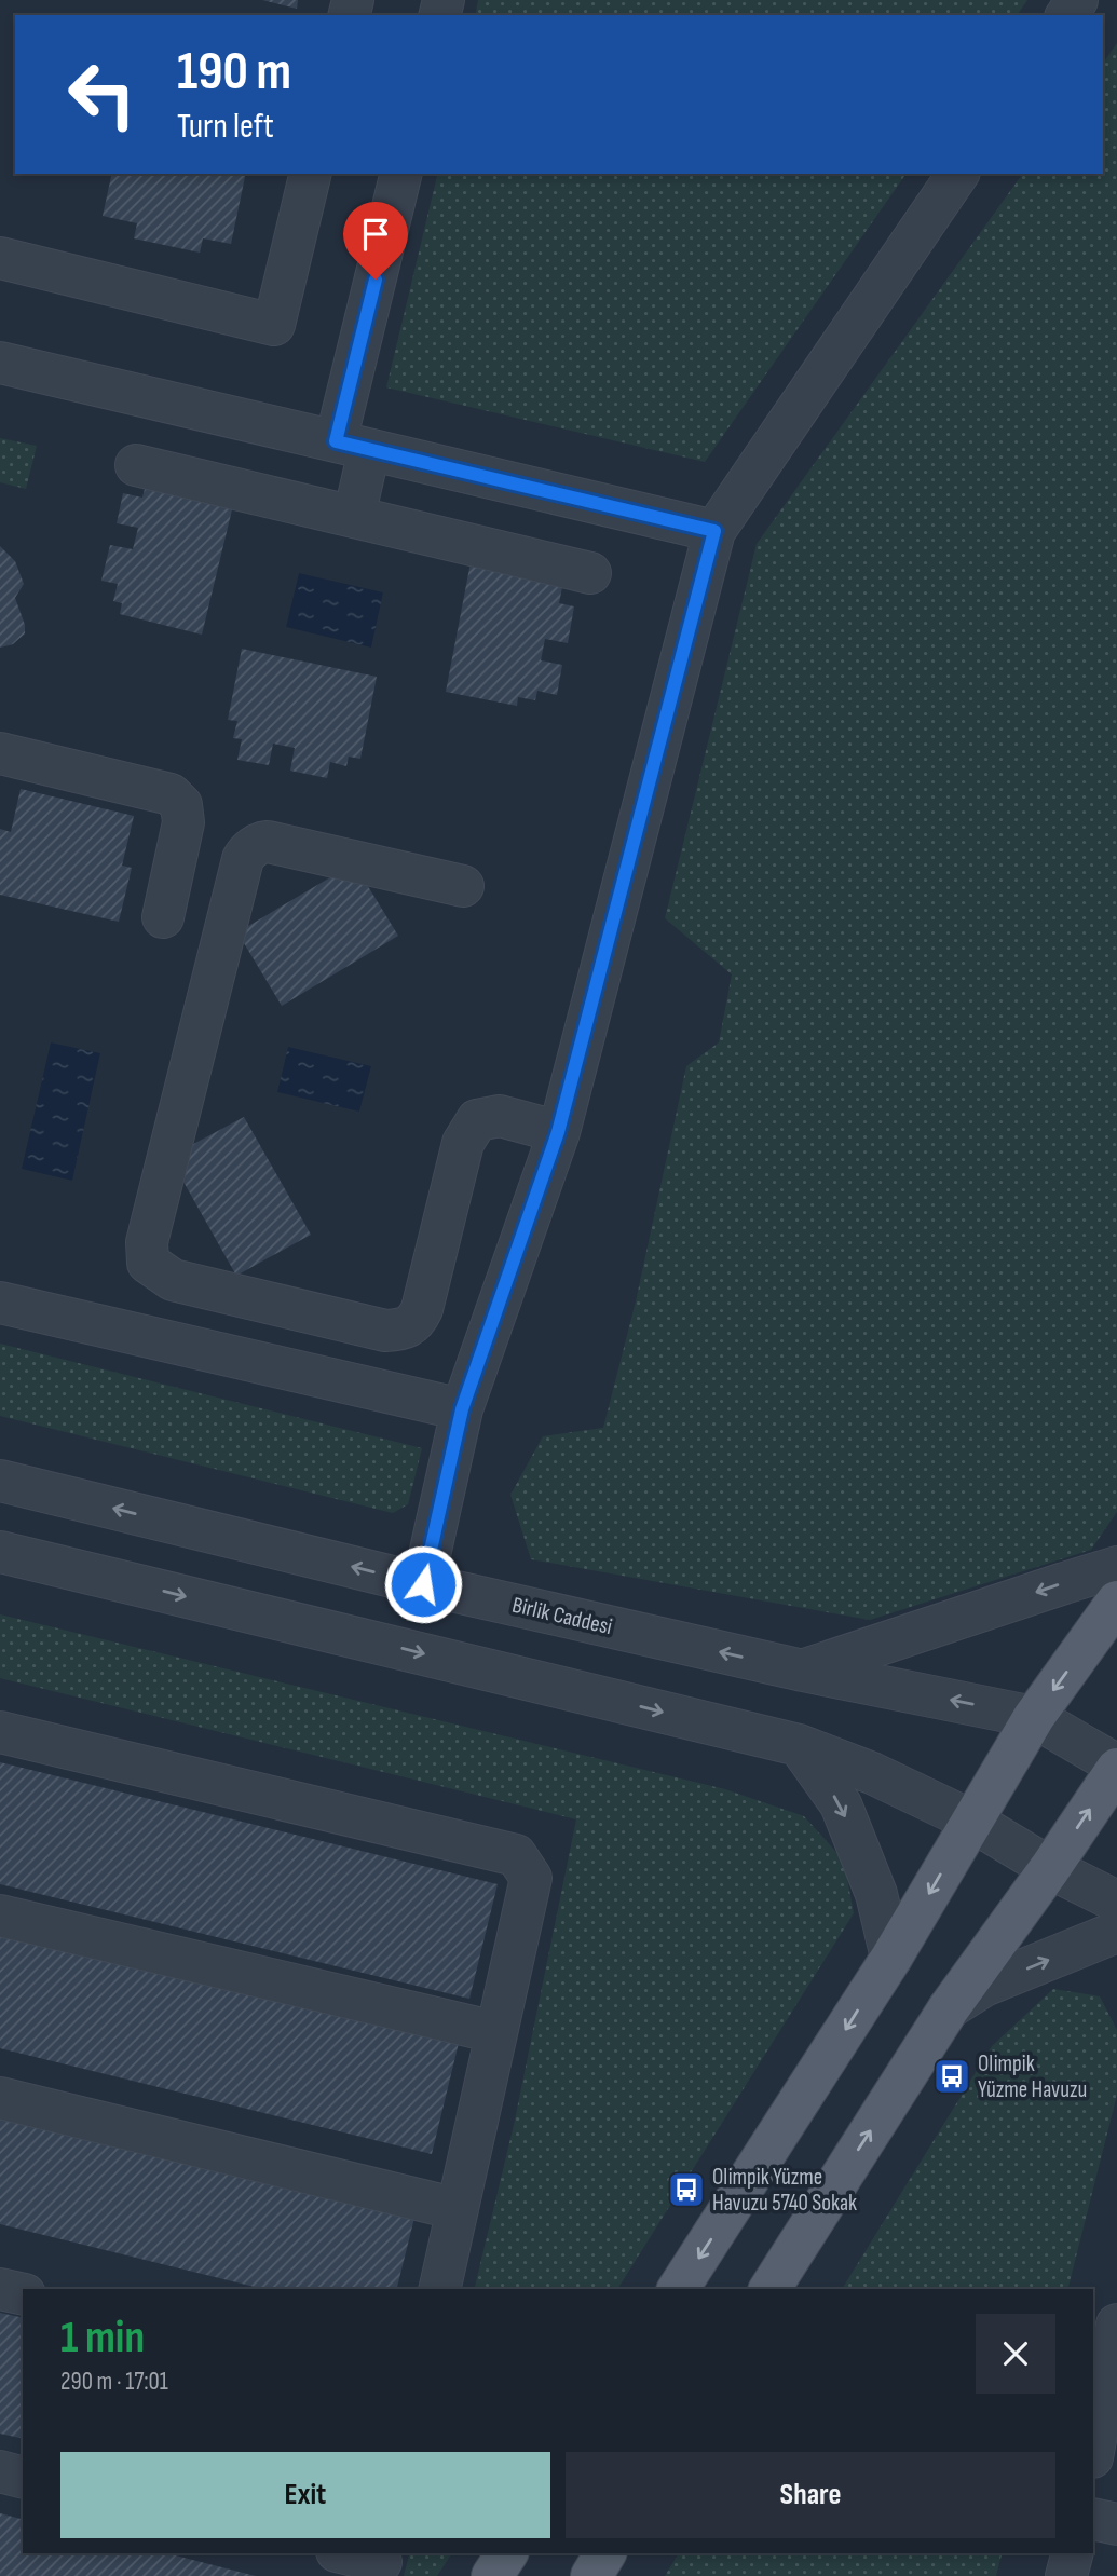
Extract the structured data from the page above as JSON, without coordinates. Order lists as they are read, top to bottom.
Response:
{
  "streets": {
    "street": ["Birlik Caddesi"]
  },
  "places": {
    "bus stop": ["Olimpik Yüzme Havuzu", "Olimpik Yüzme Havuzu 5740 Sokak"]
  },
  "page": {
    "turn": ["190 m", "Turn left"],
    "heading": ["1 min", "290 m · 17:01"],
    "buttons": ["Exit", "Share"]
  }
}
